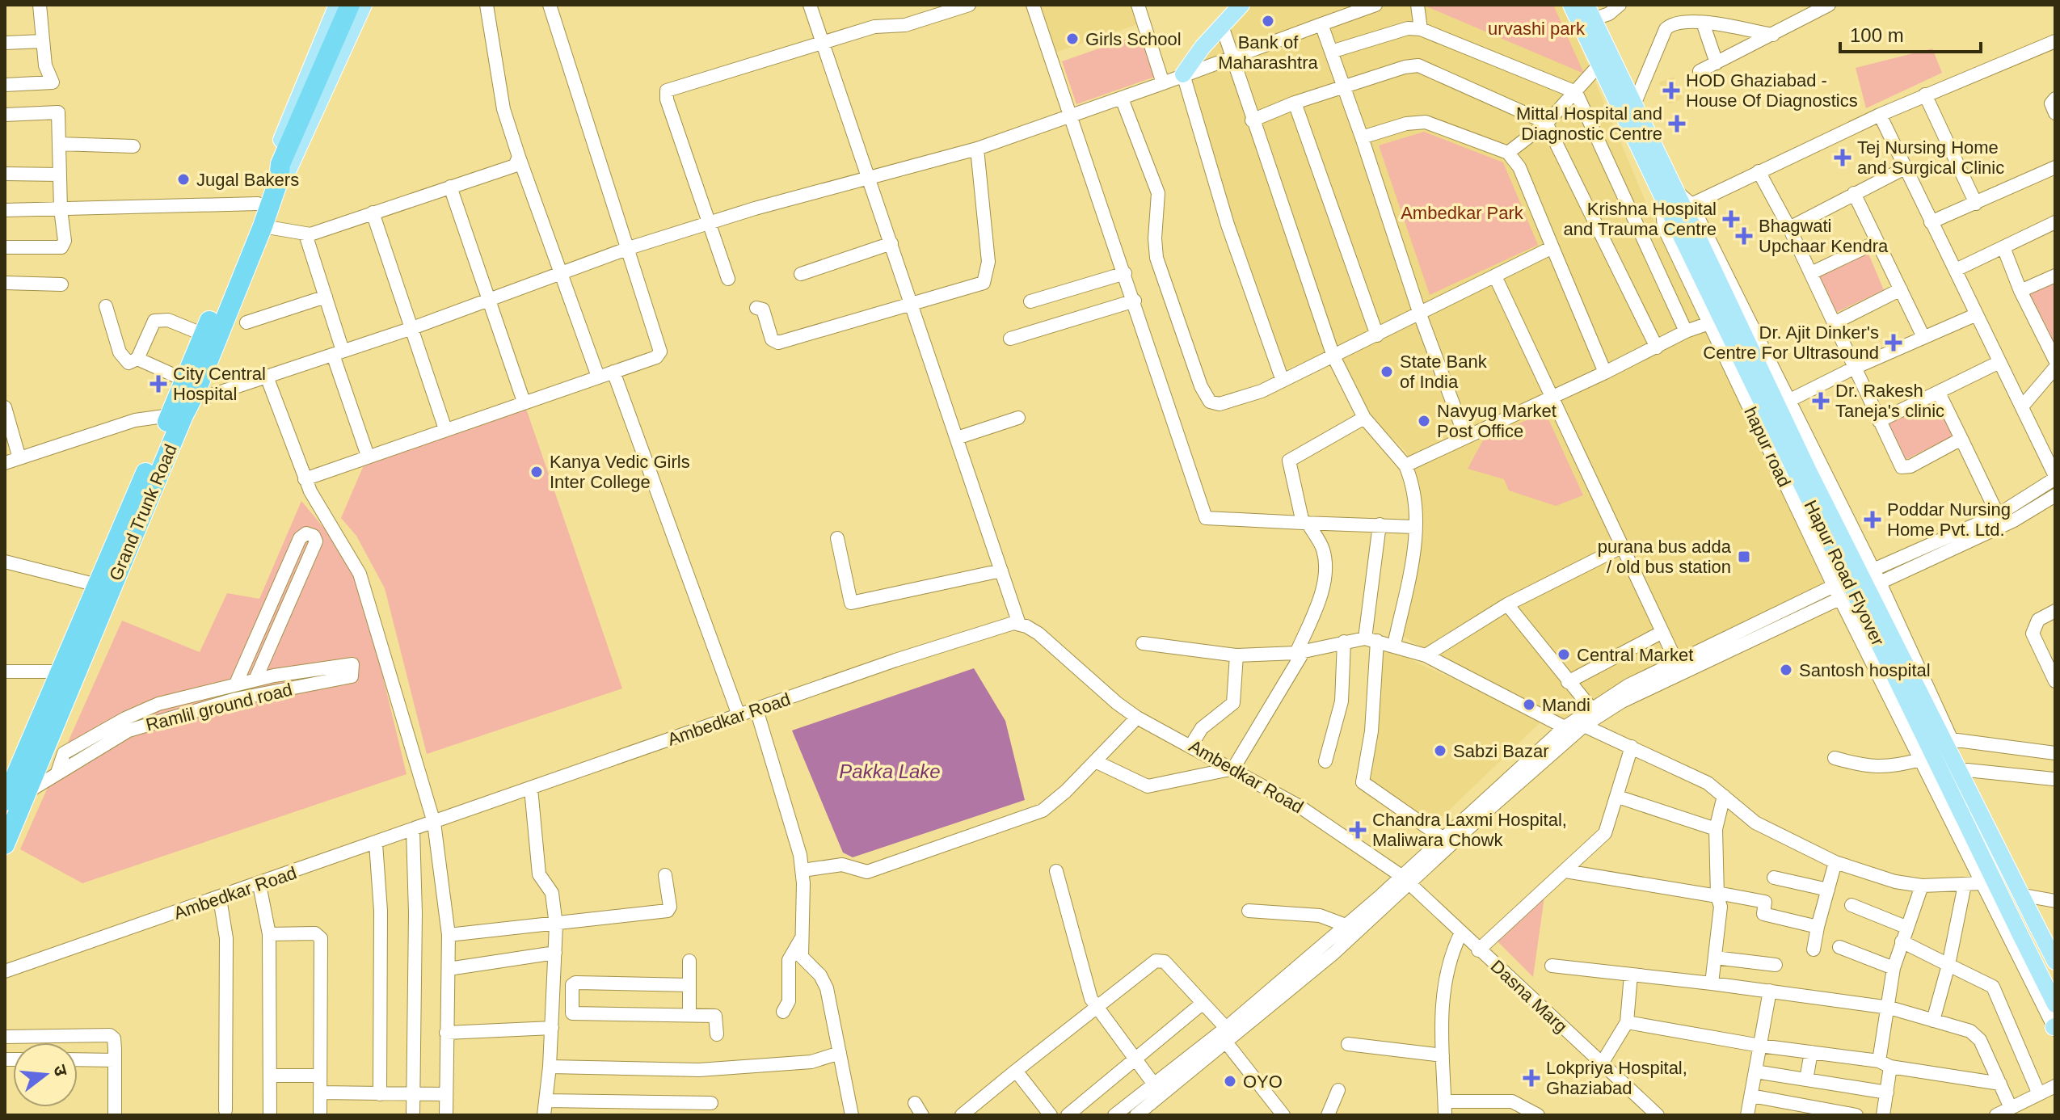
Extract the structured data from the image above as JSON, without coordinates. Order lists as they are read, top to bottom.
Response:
{
  "streets": {
    "highway": ["Grand Trunk Road"],
    "main road": ["hapur road", "Hapur Road Flyover"],
    "street": ["Ramlil ground road", "Ambedkar Road", "Dasna Marg"]
  },
  "crossings": [
    ["hapur road", "Hapur Road Flyover"],
    ["Grand Trunk Road", "Ramlil ground road"],
    ["Ambedkar Road", "Dasna Marg"]
  ],
  "water": ["Pakka Lake"],
  "parks": ["urvashi park", "Ambedkar Park"],
  "places": {
    "other": [
      "Bank of Maharashtra",
      "Girls School",
      "Jugal Bakers",
      "State Bank of India",
      "Navyug Market Post Office",
      "Kanya Vedic Girls Inter College",
      "Central Market",
      "Santosh hospital",
      "Mandi",
      "Sabzi Bazar",
      "OYO"
    ],
    "health": [
      "HOD Ghaziabad - House Of Diagnostics",
      "Mittal Hospital and Diagnostic Centre",
      "Tej Nursing Home and Surgical Clinic",
      "Krishna Hospital and Trauma Centre",
      "Bhagwati Upchaar Kendra",
      "Dr. Ajit Dinker's Centre For Ultrasound",
      "City Central Hospital",
      "Dr. Rakesh Taneja's clinic",
      "Poddar Nursing Home Pvt. Ltd.",
      "Chandra Laxmi Hospital, Maliwara Chowk",
      "Lokpriya Hospital, Ghaziabad"
    ],
    "transit": ["purana bus adda / old bus station"]
  },
  "scale_bar": "100 m",
  "north": "right"
}
